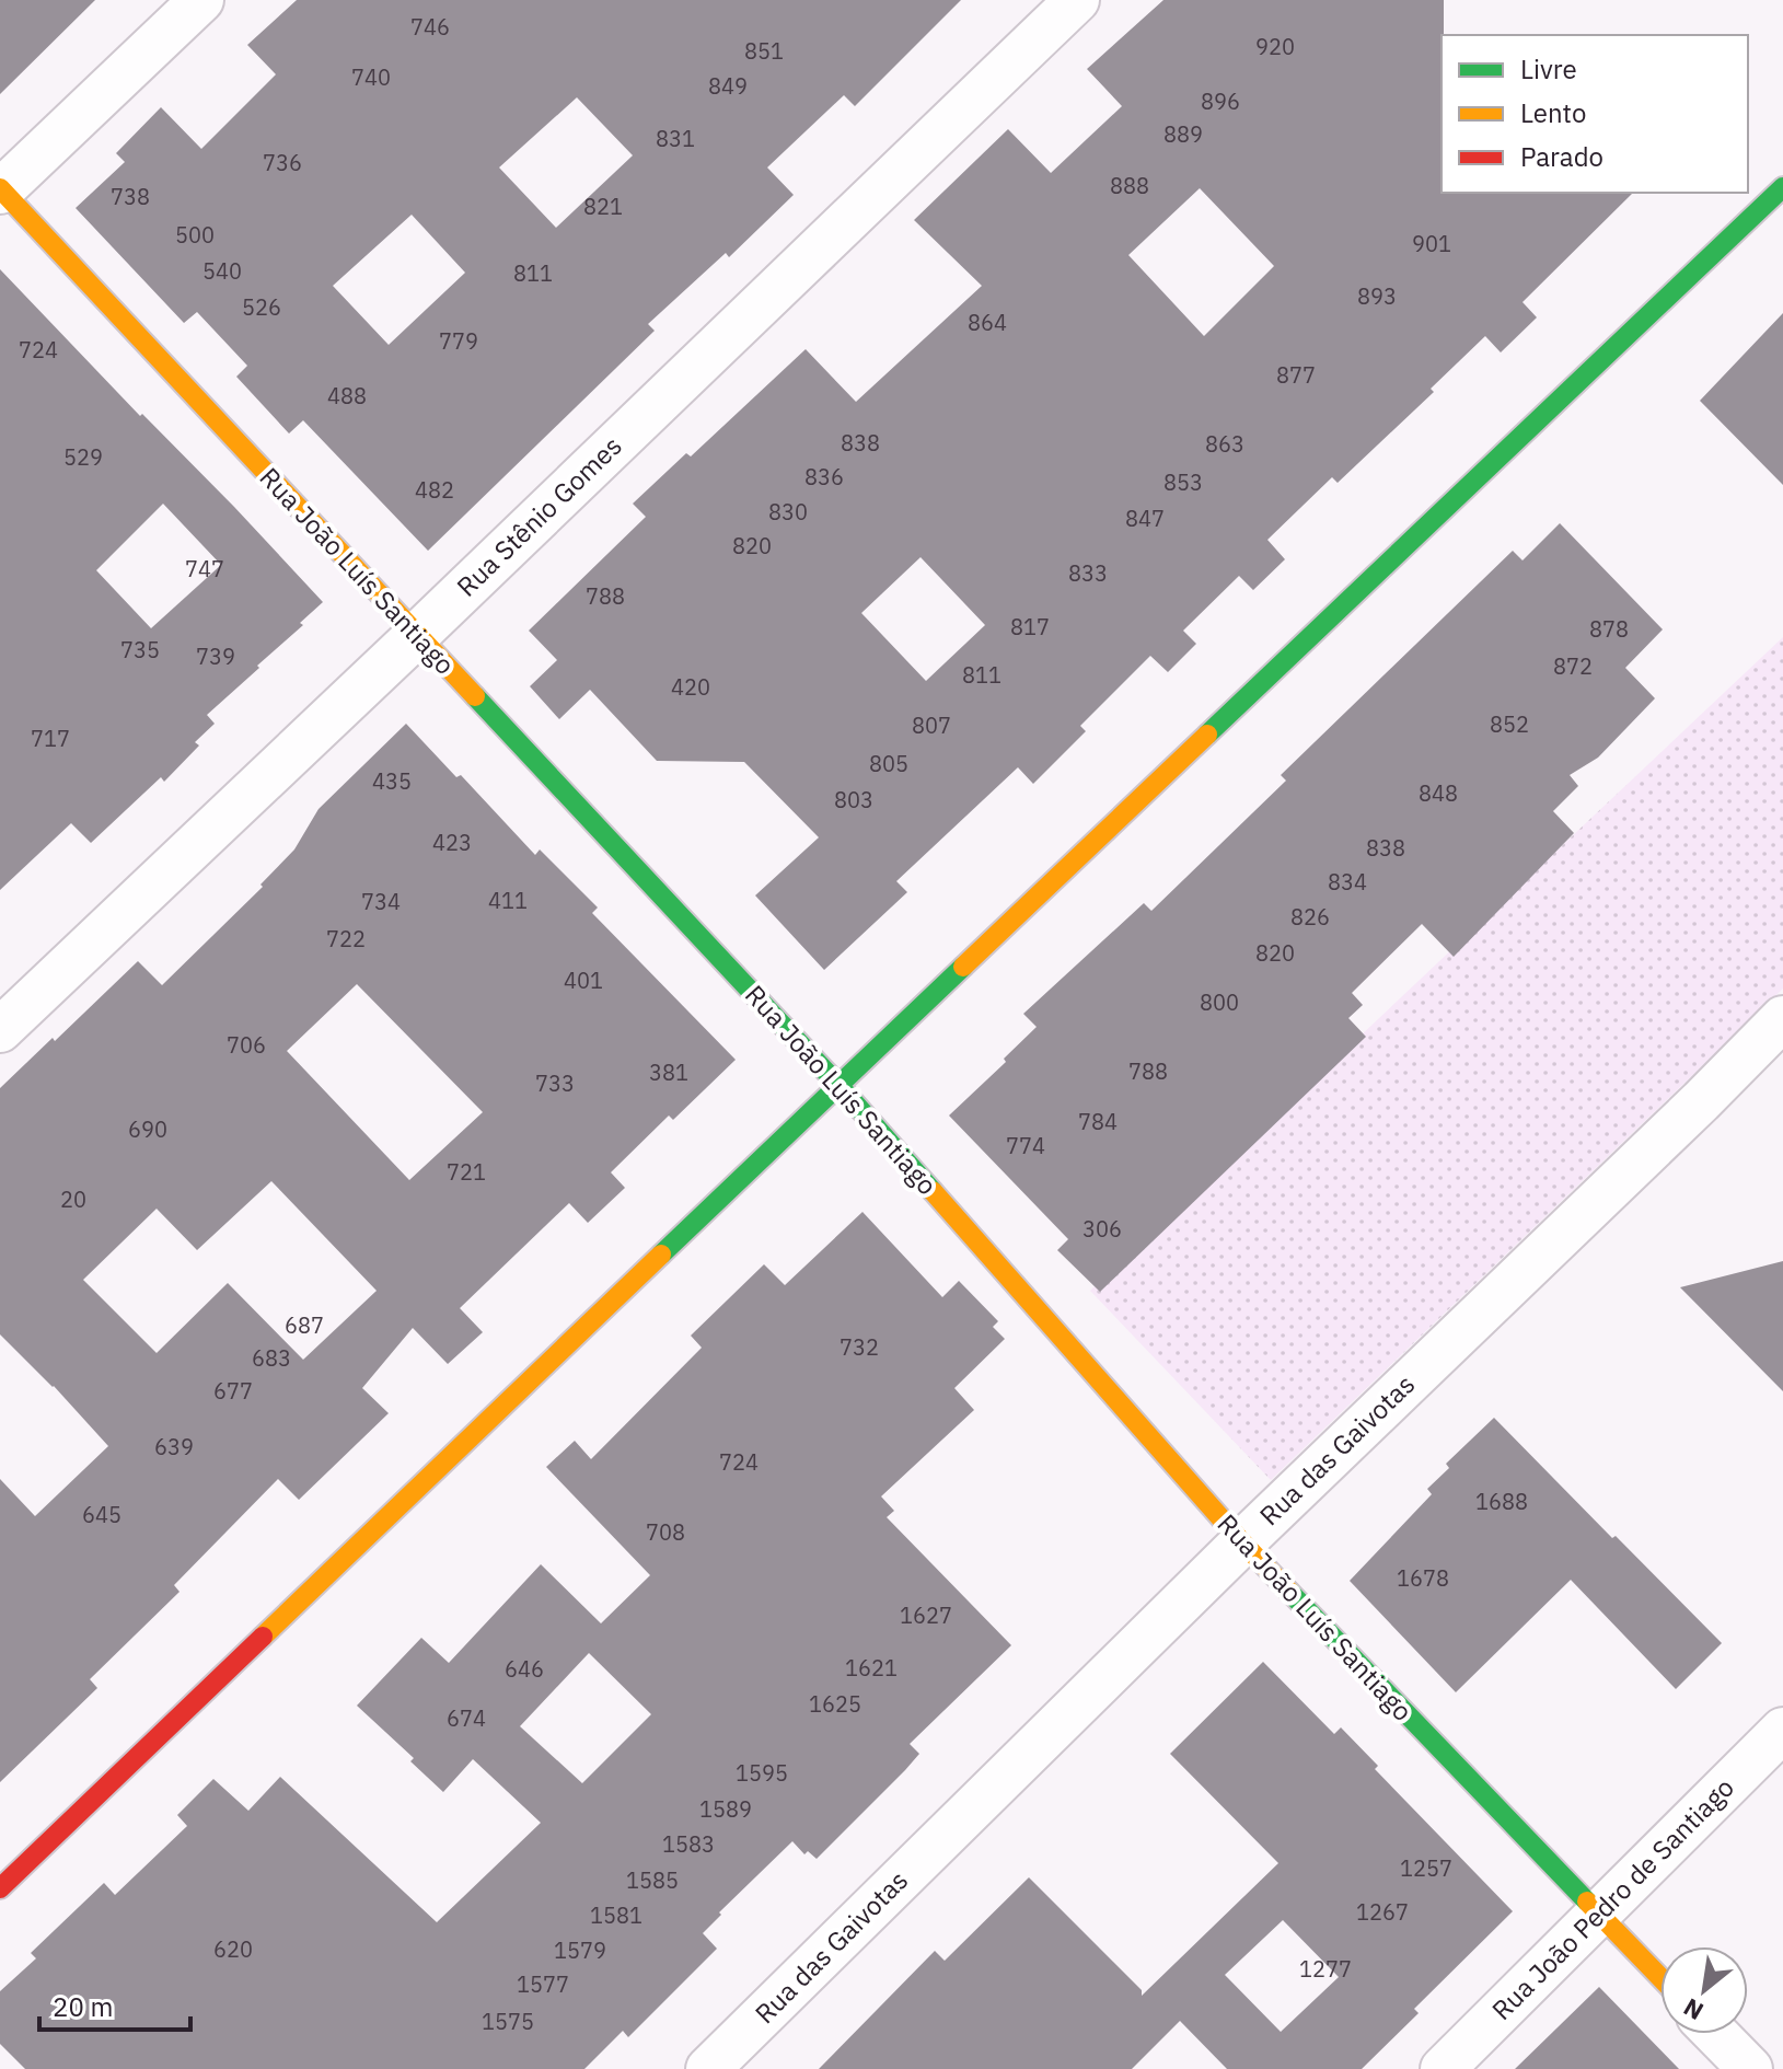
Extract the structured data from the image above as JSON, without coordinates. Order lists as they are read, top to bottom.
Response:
{
  "streets": {
    "street": [
      "Rua Stênio Gomes",
      "Rua João Luís Santiago",
      "Rua das Gaivotas",
      "Rua João Pedro de Santiago"
    ]
  },
  "crossings": [
    ["Rua Stênio Gomes", "Rua João Luís Santiago"],
    ["Rua João Luís Santiago", "Rua das Gaivotas"],
    ["Rua João Luís Santiago", "Rua João Pedro de Santiago"]
  ],
  "house_numbers": [
    "746",
    "920",
    "851",
    "740",
    "849",
    "896",
    "889",
    "831",
    "736",
    "888",
    "738",
    "821",
    "500",
    "901",
    "540",
    "811",
    "893",
    "526",
    "864",
    "779",
    "724",
    "877",
    "488",
    "838",
    "863",
    "529",
    "836",
    "853",
    "482",
    "830",
    "847",
    "820",
    "747",
    "833",
    "788",
    "817",
    "878",
    "735",
    "739",
    "872",
    "811",
    "420",
    "852",
    "807",
    "717",
    "805",
    "435",
    "848",
    "803",
    "423",
    "838",
    "834",
    "411",
    "734",
    "826",
    "722",
    "820",
    "401",
    "800",
    "706",
    "788",
    "381",
    "733",
    "784",
    "690",
    "774",
    "721",
    "20",
    "306",
    "687",
    "732",
    "683",
    "677",
    "639",
    "724",
    "1688",
    "645",
    "708",
    "1678",
    "1627",
    "1621",
    "646",
    "1625",
    "674",
    "1595",
    "1589",
    "1583",
    "1257",
    "1585",
    "1267",
    "1581",
    "620",
    "1579",
    "1277",
    "1577",
    "1575"
  ],
  "legend": ["Livre", "Lento", "Parado"],
  "scale_bar": "20 m",
  "north": "bottom left"
}
